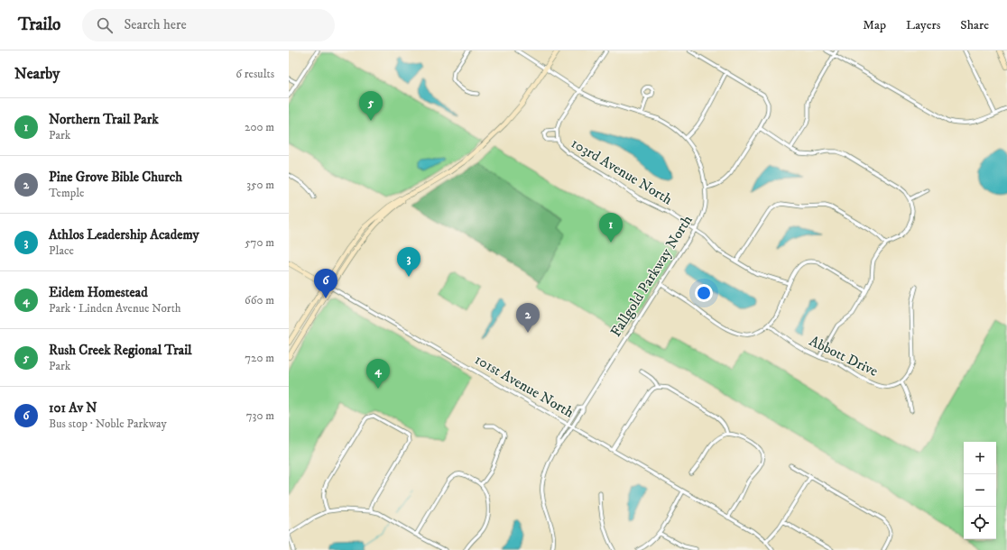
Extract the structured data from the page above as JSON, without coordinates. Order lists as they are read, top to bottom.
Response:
{
  "streets": {
    "main road": ["101st Avenue North"],
    "street": ["103rd Avenue North", "Fallgold Parkway North", "Abbott Drive"]
  },
  "crossings": [
    ["103rd Avenue North", "Fallgold Parkway North"],
    ["Fallgold Parkway North", "101st Avenue North"]
  ],
  "page": {
    "header": "Trailo",
    "search": "Search here",
    "nav": ["Map", "Layers", "Share"],
    "heading": ["Nearby", "6 results"],
    "pins": [
      "5",
      "1",
      "3",
      "6",
      "2",
      "4"
    ],
    "list": [
      {
        "mark": "1",
        "name": "Northern Trail Park",
        "note": "Park",
        "value": "200 m"
      },
      {
        "mark": "2",
        "name": "Pine Grove Bible Church",
        "note": "Temple",
        "value": "350 m"
      },
      {
        "mark": "3",
        "name": "Athlos Leadership Academy",
        "note": "Place",
        "value": "570 m"
      },
      {
        "mark": "4",
        "name": "Eidem Homestead",
        "note": "Park · Linden Avenue North",
        "value": "660 m"
      },
      {
        "mark": "5",
        "name": "Rush Creek Regional Trail",
        "note": "Park",
        "value": "720 m"
      },
      {
        "mark": "6",
        "name": "101 Av N",
        "note": "Bus stop · Noble Parkway",
        "value": "730 m"
      }
    ],
    "map_buttons": ["+", "−"]
  }
}
